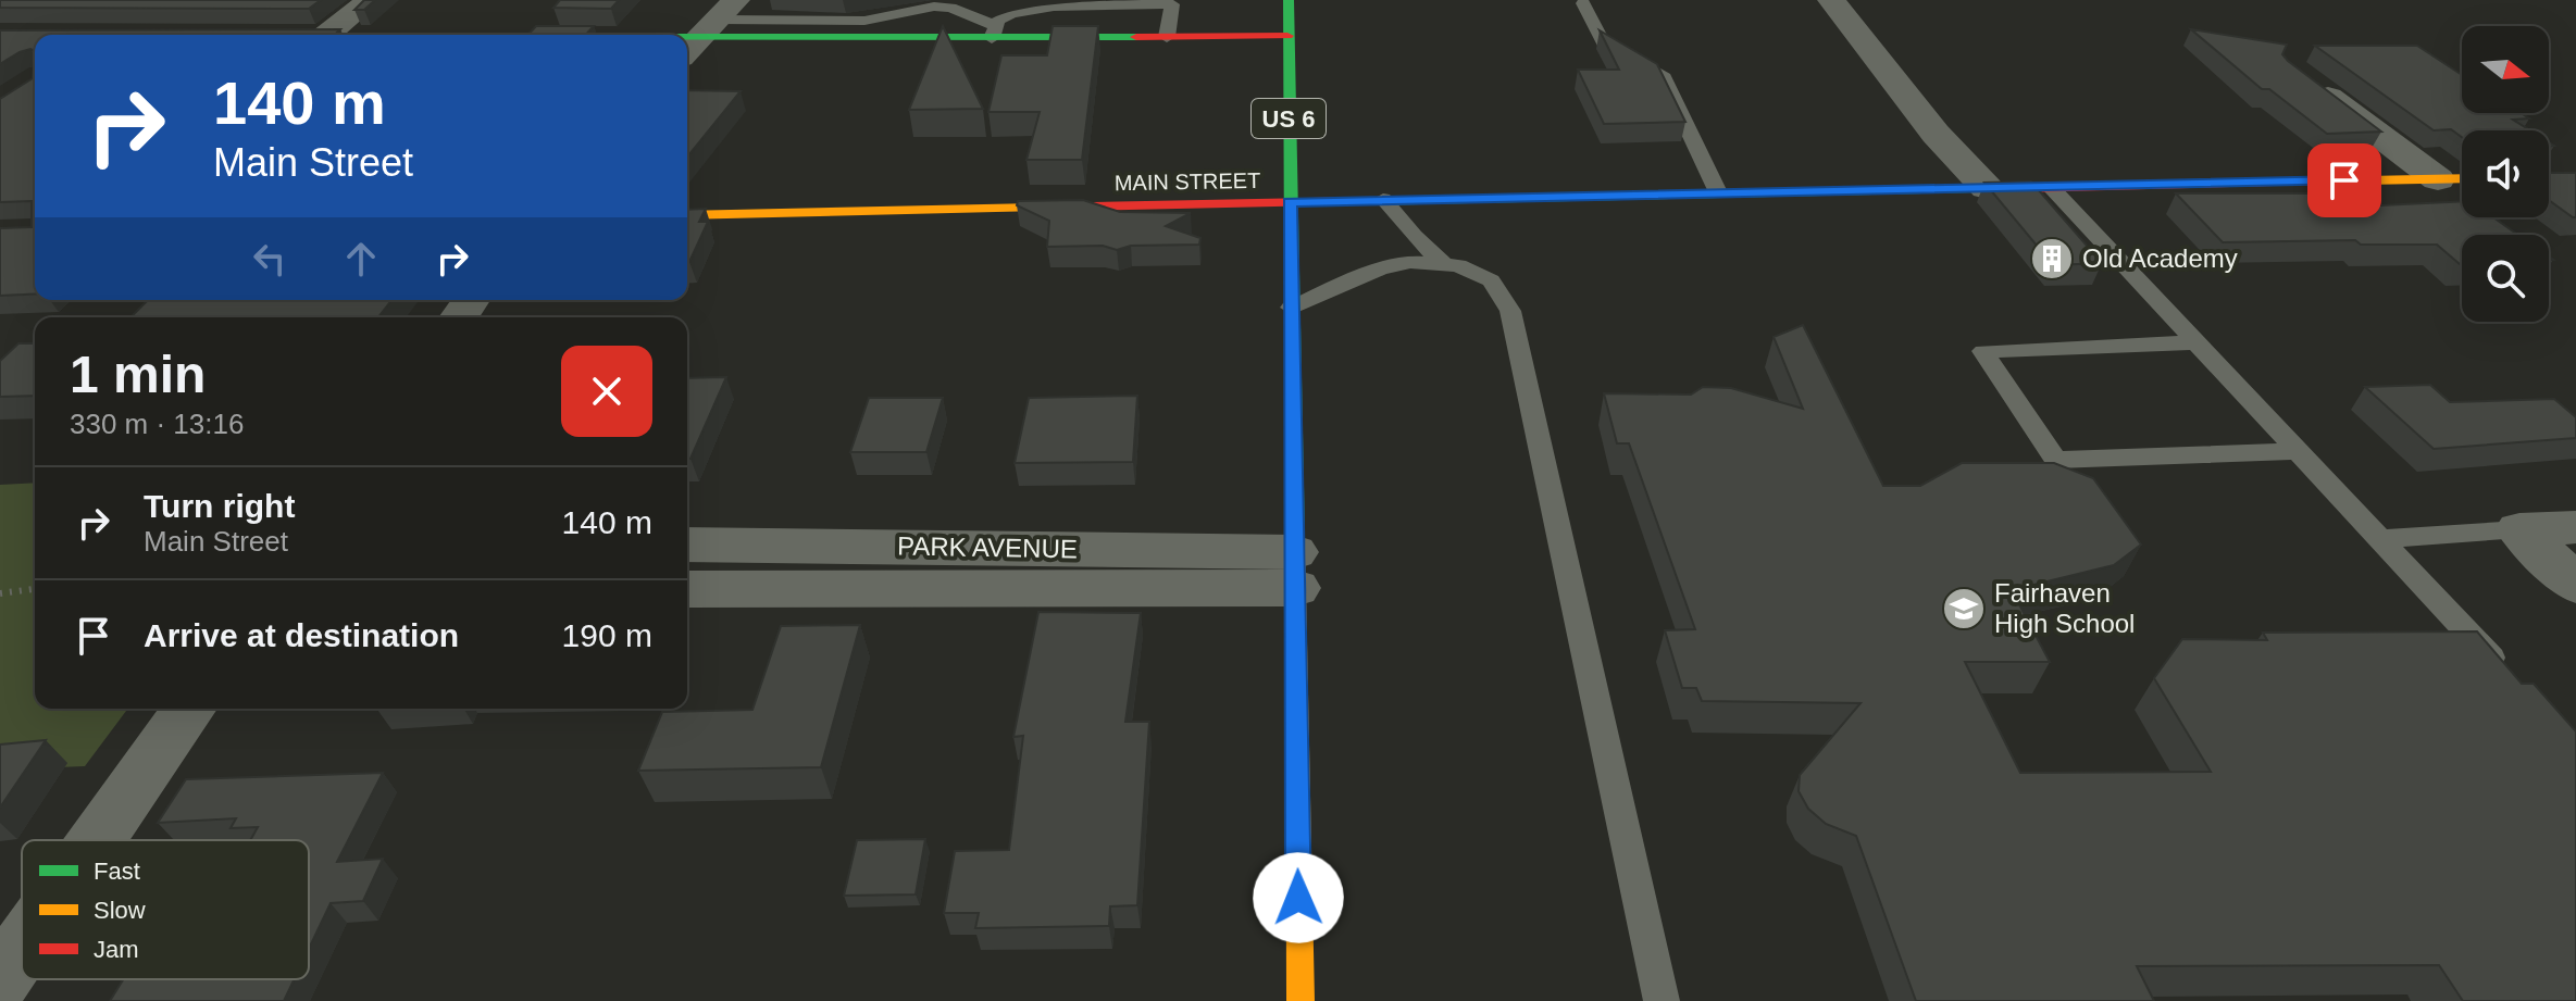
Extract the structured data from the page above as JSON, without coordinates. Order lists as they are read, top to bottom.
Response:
{
  "streets": {
    "main road": ["US 6", "MAIN STREET"],
    "street": ["PARK AVENUE"]
  },
  "crossings": [
    ["US 6", "MAIN STREET"],
    ["US 6", "PARK AVENUE"]
  ],
  "places": {
    "building": ["Old Academy"],
    "school or university": ["Fairhaven High School"]
  },
  "legend": ["Fast", "Slow", "Jam"],
  "north": "right",
  "page": {
    "turn": ["140 m", "Main Street"],
    "heading": ["1 min", "330 m · 13:16"],
    "list": [
      {
        "name": "Turn right",
        "note": "Main Street",
        "value": "140 m"
      },
      {
        "name": "Arrive at destination",
        "value": "190 m"
      }
    ]
  }
}
